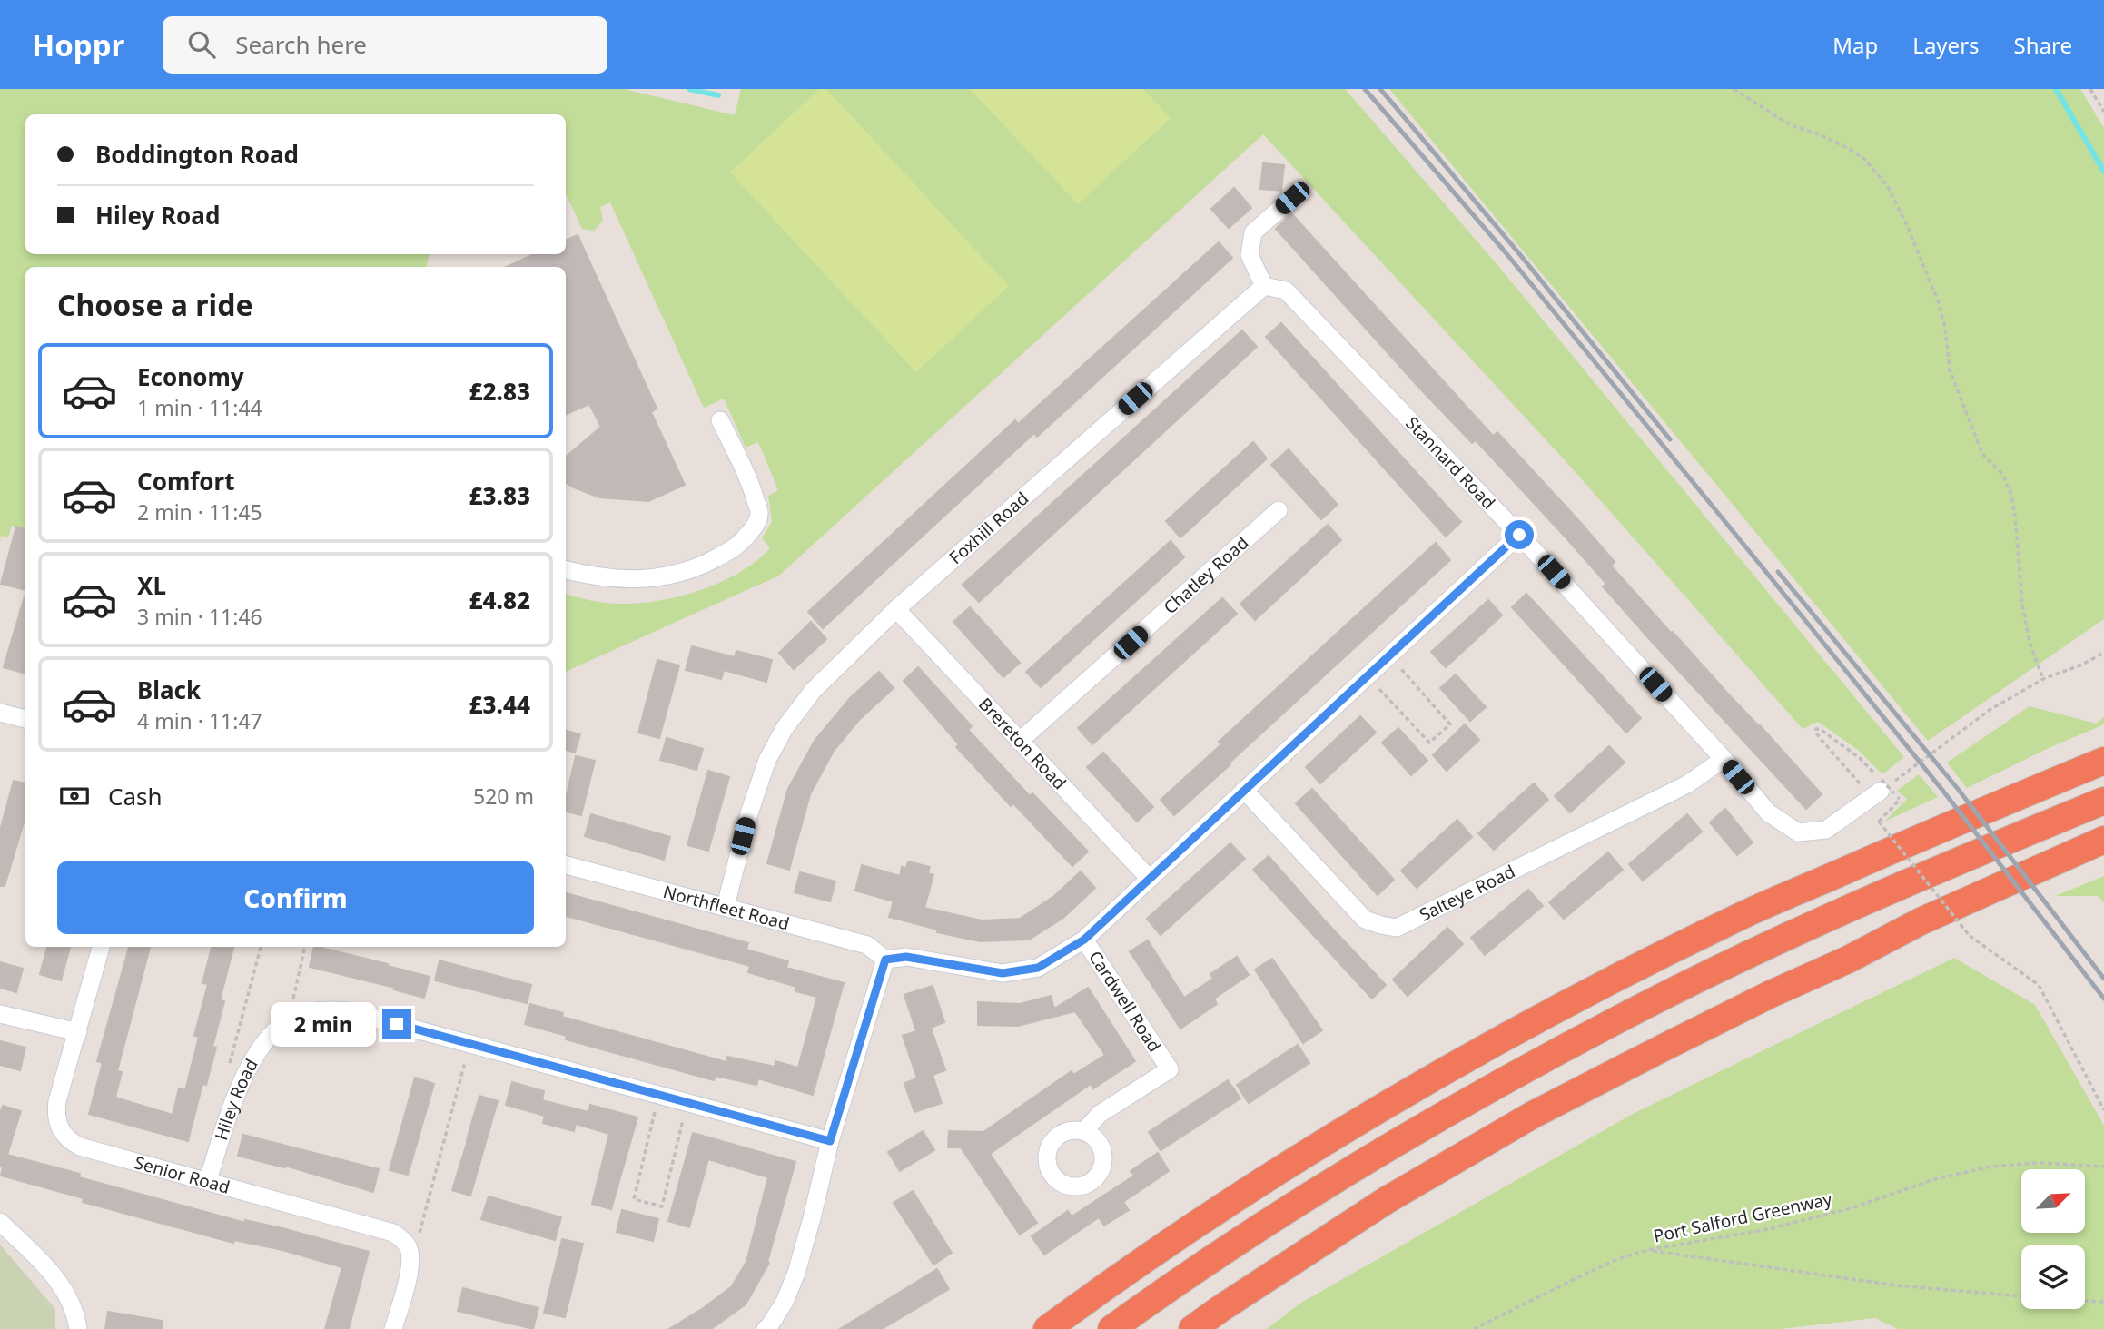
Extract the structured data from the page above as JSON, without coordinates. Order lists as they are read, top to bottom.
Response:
{
  "streets": {
    "street": [
      "Stannard Road",
      "Foxhill Road",
      "Chatley Road",
      "Brereton Road",
      "Salteye Road",
      "Northfleet Road",
      "Cardwell Road",
      "Hiley Road",
      "Senior Road"
    ],
    "path": ["Port Salford Greenway"]
  },
  "crossings": [
    ["Stannard Road", "Foxhill Road"],
    ["Stannard Road", "Salteye Road"],
    ["Foxhill Road", "Brereton Road"],
    ["Foxhill Road", "Northfleet Road"],
    ["Chatley Road", "Brereton Road"],
    ["Hiley Road", "Senior Road"]
  ],
  "north": "top right",
  "page": {
    "header": "Hoppr",
    "search": "Search here",
    "nav": ["Map", "Layers", "Share"],
    "banner": ["Boddington Road", "Hiley Road"],
    "heading": "Choose a ride",
    "list": [
      {
        "name": "Economy",
        "note": "1 min · 11:44",
        "value": "£2.83"
      },
      {
        "name": "Comfort",
        "note": "2 min · 11:45",
        "value": "£3.83"
      },
      {
        "name": "XL",
        "note": "3 min · 11:46",
        "value": "£4.82"
      },
      {
        "name": "Black",
        "note": "4 min · 11:47",
        "value": "£3.44"
      }
    ],
    "pay": ["Cash", "520 m"],
    "buttons": "Confirm",
    "bubble": "2 min"
  }
}
